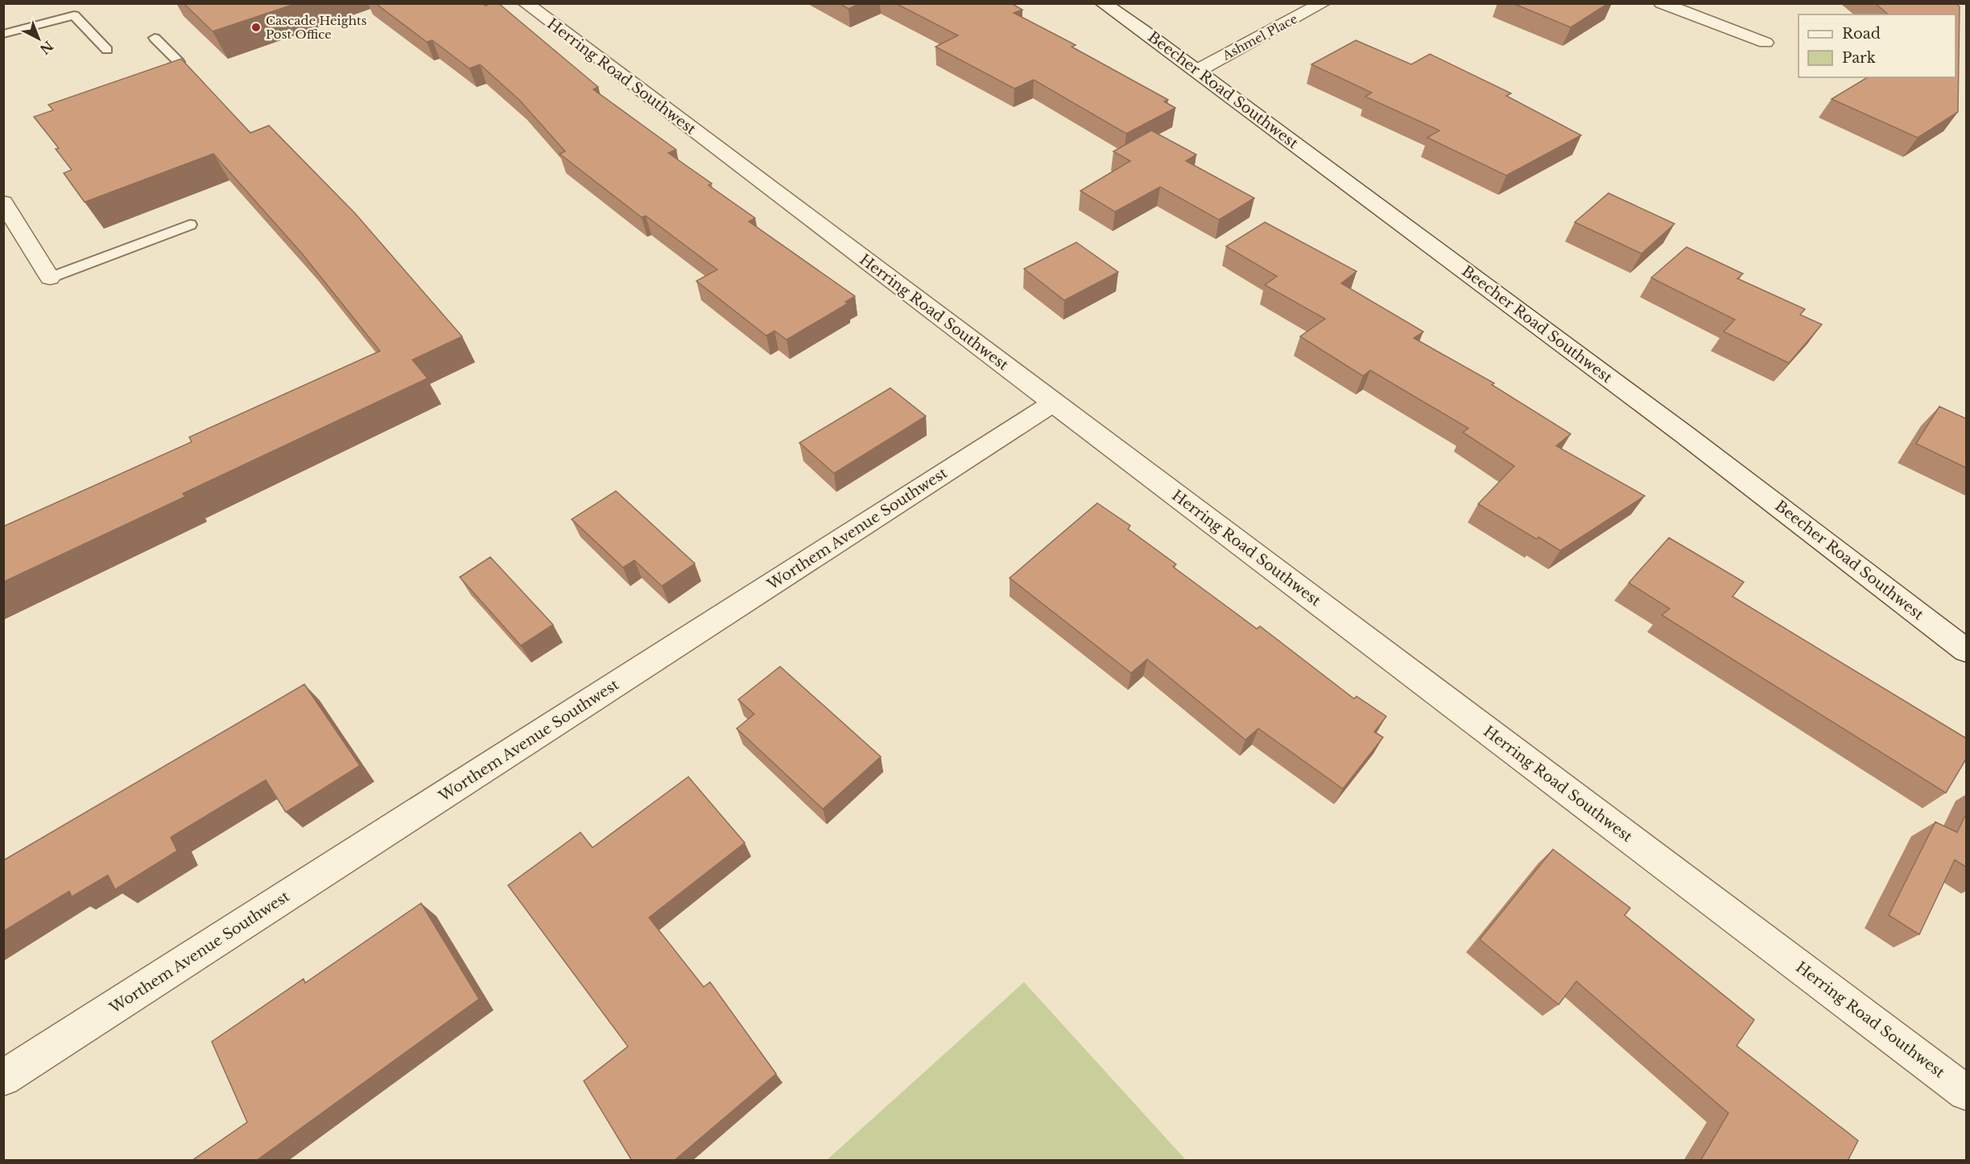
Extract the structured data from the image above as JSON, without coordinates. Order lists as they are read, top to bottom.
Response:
{
  "streets": {
    "street": [
      "Ashmel Place",
      "Herring Road Southwest",
      "Beecher Road Southwest",
      "Worthem Avenue Southwest"
    ]
  },
  "crossings": [
    ["Ashmel Place", "Beecher Road Southwest"],
    ["Herring Road Southwest", "Worthem Avenue Southwest"]
  ],
  "places": ["Cascade Heights Post Office"],
  "legend": ["Road", "Park"],
  "north": "bottom right"
}
